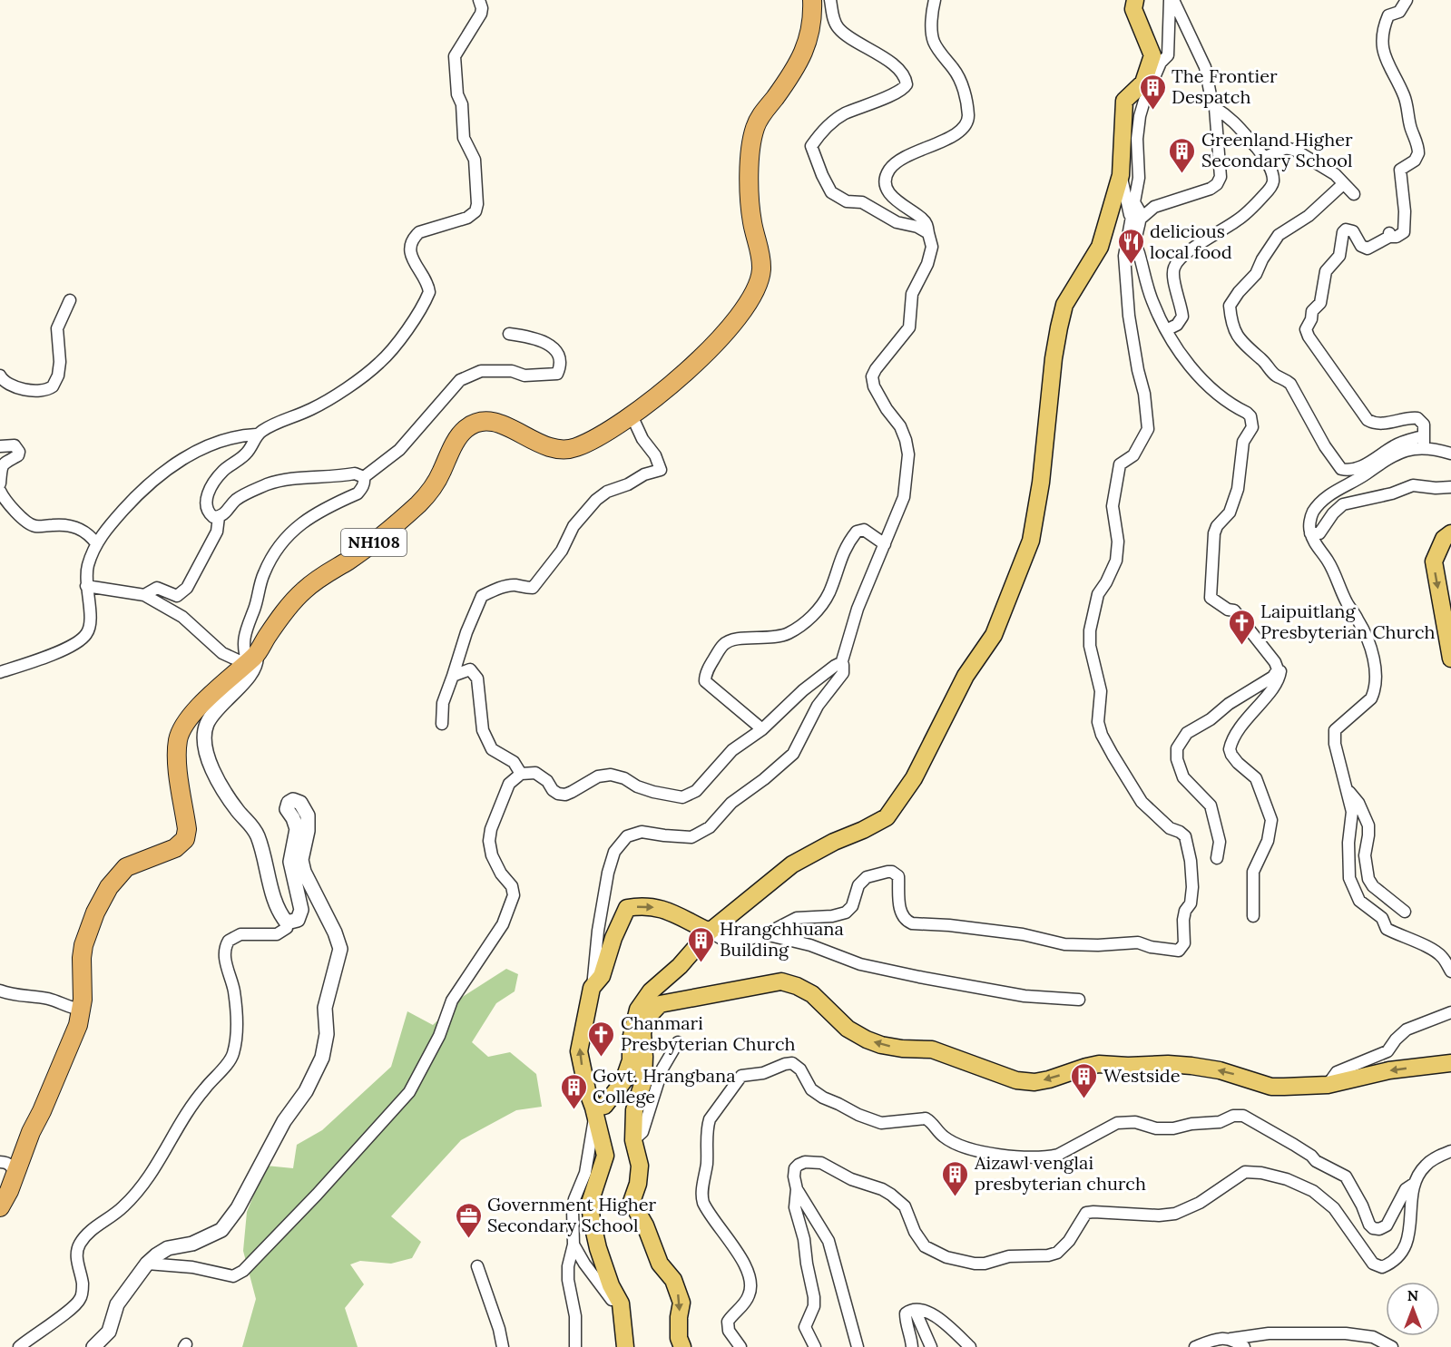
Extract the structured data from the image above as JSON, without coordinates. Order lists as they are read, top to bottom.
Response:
{
  "streets": {
    "highway": ["NH108"]
  },
  "places": {
    "building": [
      "The Frontier Despatch",
      "Greenland Higher Secondary School",
      "Hrangchhuana Building",
      "Westside",
      "Govt. Hrangbana College",
      "Aizawl venglai presbyterian church"
    ],
    "restaurant": ["delicious local food"],
    "church": ["Laipuitlang Presbyterian Church", "Chanmari Presbyterian Church"],
    "office": ["Government Higher Secondary School"]
  },
  "north": "top"
}
